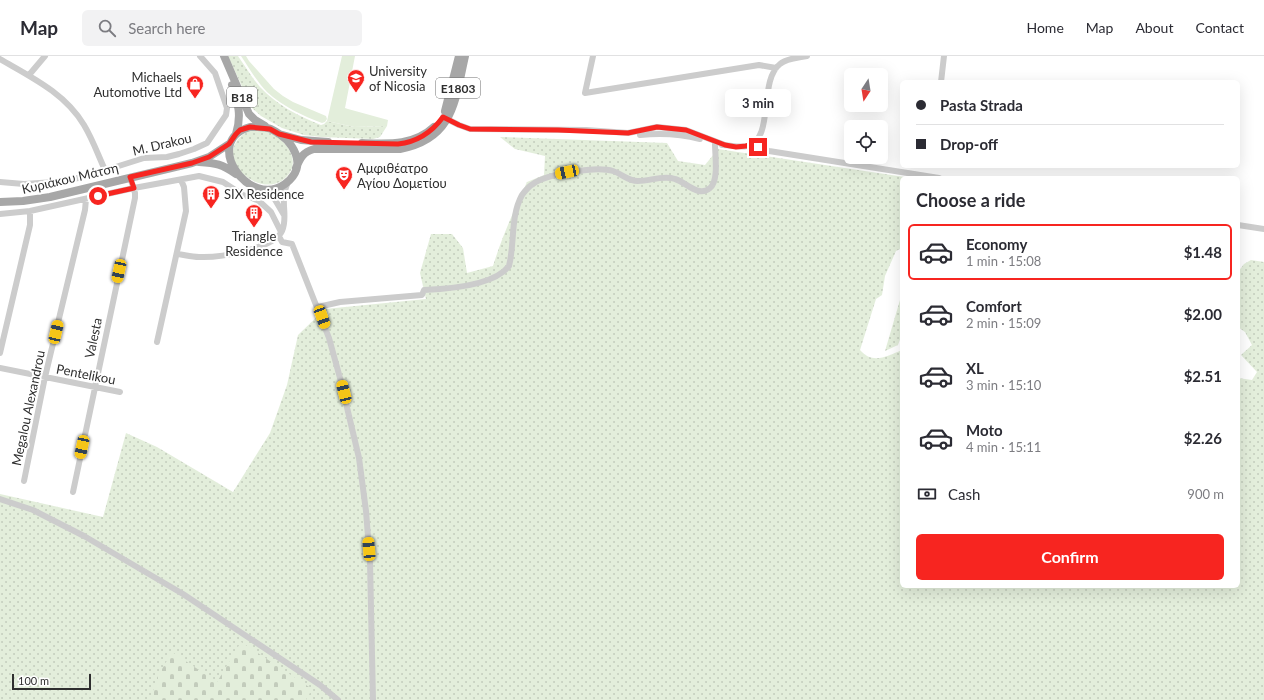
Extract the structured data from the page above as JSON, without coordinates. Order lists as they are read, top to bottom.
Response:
{
  "streets": {
    "main road": ["E1803", "B18", "Κυριάκου Μάτση"],
    "street": [
      "M. Drakou",
      "Valesta",
      "Pentelikou",
      "Megalou Alexandrou"
    ]
  },
  "crossings": [
    ["E1803", "B18"],
    ["E1803", "Κυριάκου Μάτση"],
    ["B18", "Κυριάκου Μάτση"],
    ["Valesta", "Pentelikou"],
    ["Pentelikou", "Megalou Alexandrou"]
  ],
  "places": {
    "school or university": ["University of Nicosia"],
    "shop": ["Michaels Automotive Ltd"],
    "theatre": ["Αμφιθέατρο Αγίου Δομετίου"],
    "building": ["SIX Residence", "Triangle Residence"]
  },
  "scale_bar": "100 m",
  "north": "bottom",
  "page": {
    "header": "Map",
    "search": "Search here",
    "nav": [
      "Home",
      "Map",
      "About",
      "Contact"
    ],
    "banner": ["Pasta Strada", "Drop-off"],
    "bubble": "3 min",
    "heading": "Choose a ride",
    "list": [
      {
        "name": "Economy",
        "note": "1 min · 15:08",
        "value": "$1.48"
      },
      {
        "name": "Comfort",
        "note": "2 min · 15:09",
        "value": "$2.00"
      },
      {
        "name": "XL",
        "note": "3 min · 15:10",
        "value": "$2.51"
      },
      {
        "name": "Moto",
        "note": "4 min · 15:11",
        "value": "$2.26"
      }
    ],
    "pay": ["Cash", "900 m"],
    "buttons": "Confirm",
    "scale": "100 m"
  }
}
